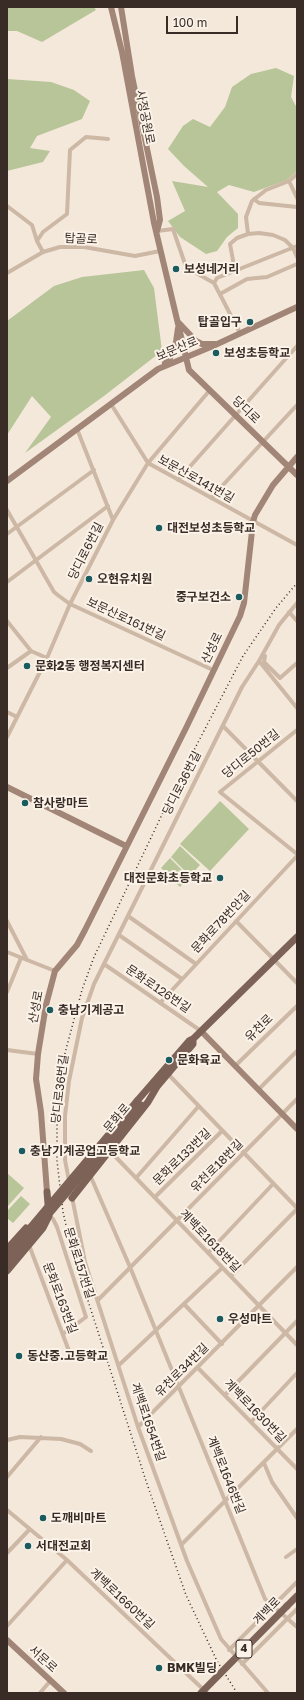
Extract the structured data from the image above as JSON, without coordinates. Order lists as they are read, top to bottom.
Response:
{
  "streets": {
    "main road": [
      "사정공원로",
      "보문산로",
      "당디로",
      "산성로",
      "문화로",
      "계백로",
      "4",
      "서문로"
    ],
    "street": [
      "탑골로",
      "보문산로141번길",
      "당디로6번길",
      "보문산로161번길",
      "당디로50번길",
      "당디로36번길",
      "문화로78번안길",
      "문화로126번길",
      "유천로",
      "문화로133번길",
      "유천로18번길",
      "계백로1618번길",
      "문화로157번길",
      "문화로163번길",
      "유천로34번길",
      "계백로1630번길",
      "계백로1654번길",
      "계백로1646번길",
      "계백로1660번길"
    ]
  },
  "crossings": [
    ["사정공원로", "탑골로"],
    ["사정공원로", "보문산로"],
    ["사정공원로", "당디로"],
    ["보문산로", "당디로"],
    ["보문산로", "보문산로141번길"],
    ["당디로", "당디로6번길"],
    ["당디로", "산성로"],
    ["보문산로141번길", "당디로6번길"],
    ["보문산로141번길", "산성로"],
    ["당디로6번길", "보문산로161번길"],
    ["보문산로161번길", "산성로"],
    ["당디로50번길", "문화로78번안길"],
    ["당디로36번길", "문화로126번길"],
    ["당디로36번길", "계백로1654번길"],
    ["문화로78번안길", "문화로126번길"],
    ["문화로126번길", "문화로"],
    ["문화로", "문화로133번길"],
    ["문화로133번길", "유천로18번길"],
    ["문화로133번길", "계백로1618번길"],
    ["유천로18번길", "계백로1618번길"],
    ["유천로18번길", "계백로1654번길"],
    ["유천로18번길", "계백로1646번길"],
    ["계백로1618번길", "유천로34번길"],
    ["문화로157번길", "문화로163번길"],
    ["유천로34번길", "계백로1630번길"],
    ["유천로34번길", "계백로1654번길"],
    ["유천로34번길", "계백로1646번길"],
    ["계백로1660번길", "계백로"]
  ],
  "places": [
    "보성네거리",
    "탑골입구",
    "보성초등학교",
    "대전보성초등학교",
    "오현유치원",
    "중구보건소",
    "문화2동 행정복지센터",
    "참사랑마트",
    "대전문화초등학교",
    "충남기계공고",
    "문화육교",
    "충남기계공업고등학교",
    "우성마트",
    "동산중.고등학교",
    "도깨비마트",
    "서대전교회",
    "BMK빌딩"
  ],
  "scale_bar": "100 m"
}
